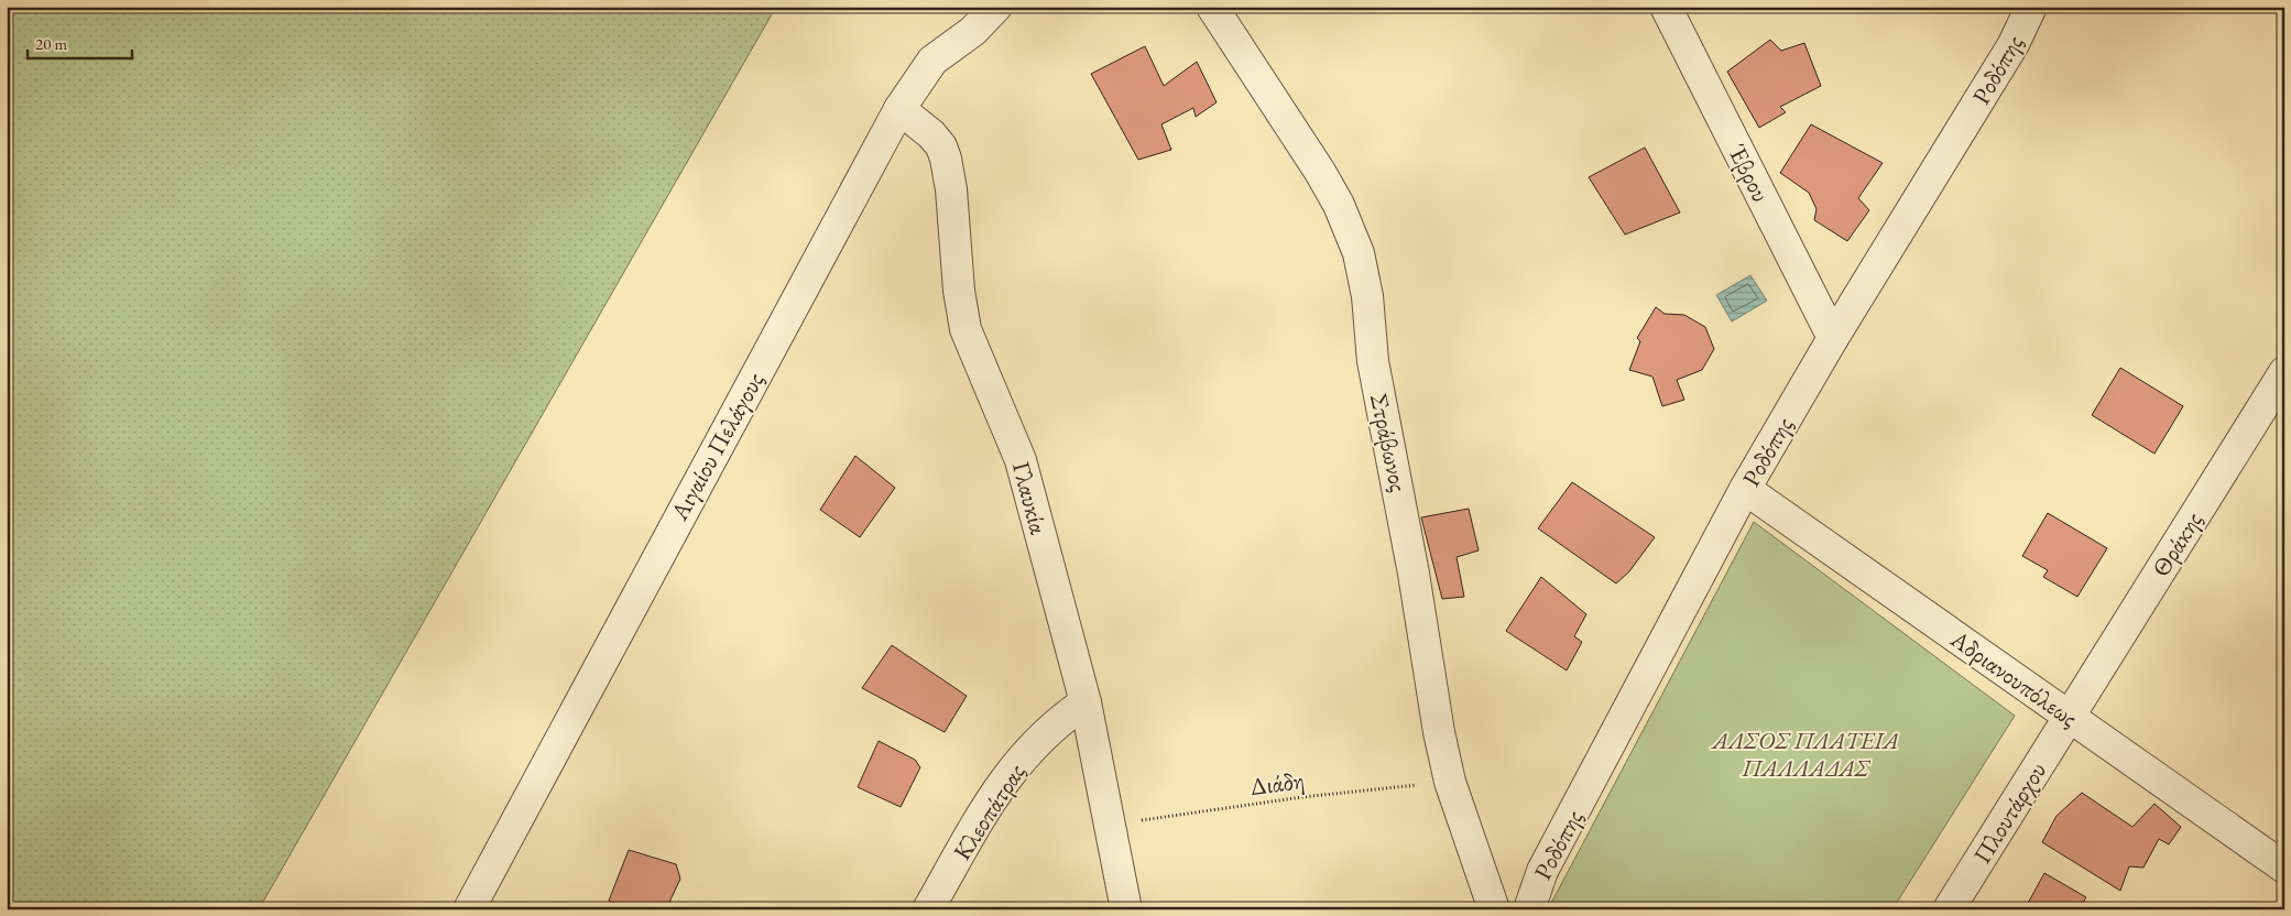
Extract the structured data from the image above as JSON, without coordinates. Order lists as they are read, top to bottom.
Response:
{
  "streets": {
    "street": [
      "Ροδόπης",
      "Έβρου",
      "Στράβωνος",
      "Αιγαίου Πελάγους",
      "Γλαυκία",
      "Θράκης",
      "Αδριανουπόλεως",
      "Κλεοπάτρας",
      "Πλουτάρχου"
    ],
    "path": ["Διάδη"]
  },
  "crossings": [
    ["Ροδόπης", "Έβρου"],
    ["Ροδόπης", "Αδριανουπόλεως"],
    ["Στράβωνος", "Διάδη"],
    ["Αιγαίου Πελάγους", "Γλαυκία"],
    ["Γλαυκία", "Διάδη"],
    ["Γλαυκία", "Κλεοπάτρας"],
    ["Θράκης", "Αδριανουπόλεως"],
    ["Θράκης", "Πλουτάρχου"],
    ["Αδριανουπόλεως", "Πλουτάρχου"]
  ],
  "parks": ["ΑΛΣΟΣ ΠΛΑΤΕΙΑ ΠΑΛΛΑΔΑΣ"],
  "scale_bar": "20 m"
}
